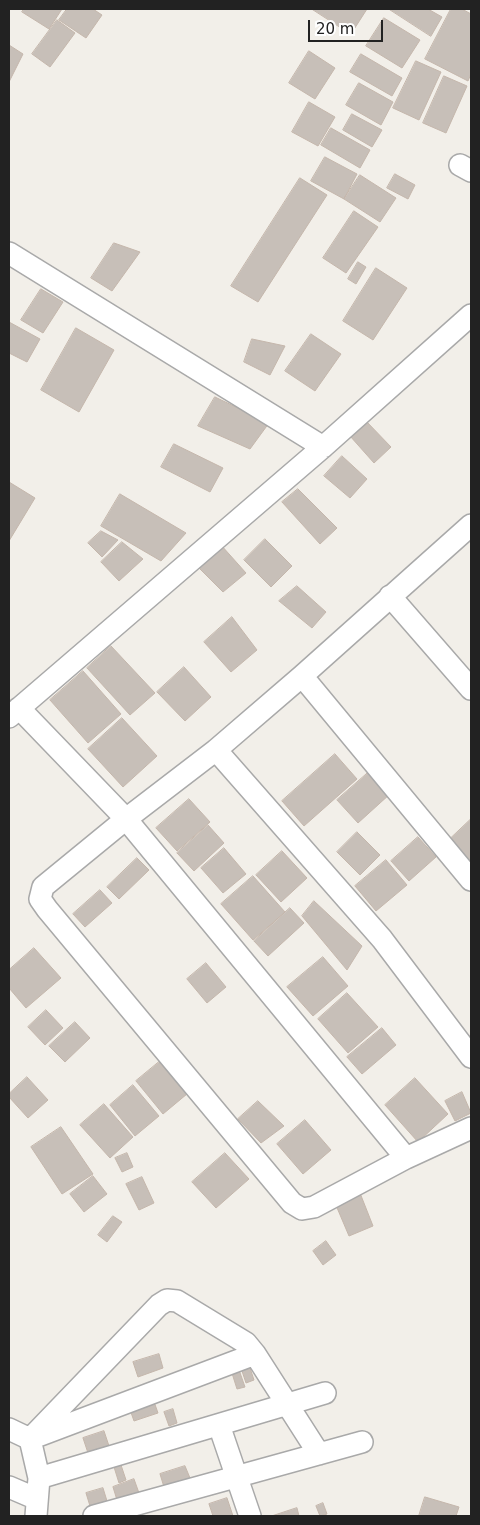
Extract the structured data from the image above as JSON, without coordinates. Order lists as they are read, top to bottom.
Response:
{
  "scale_bar": "20 m"
}
